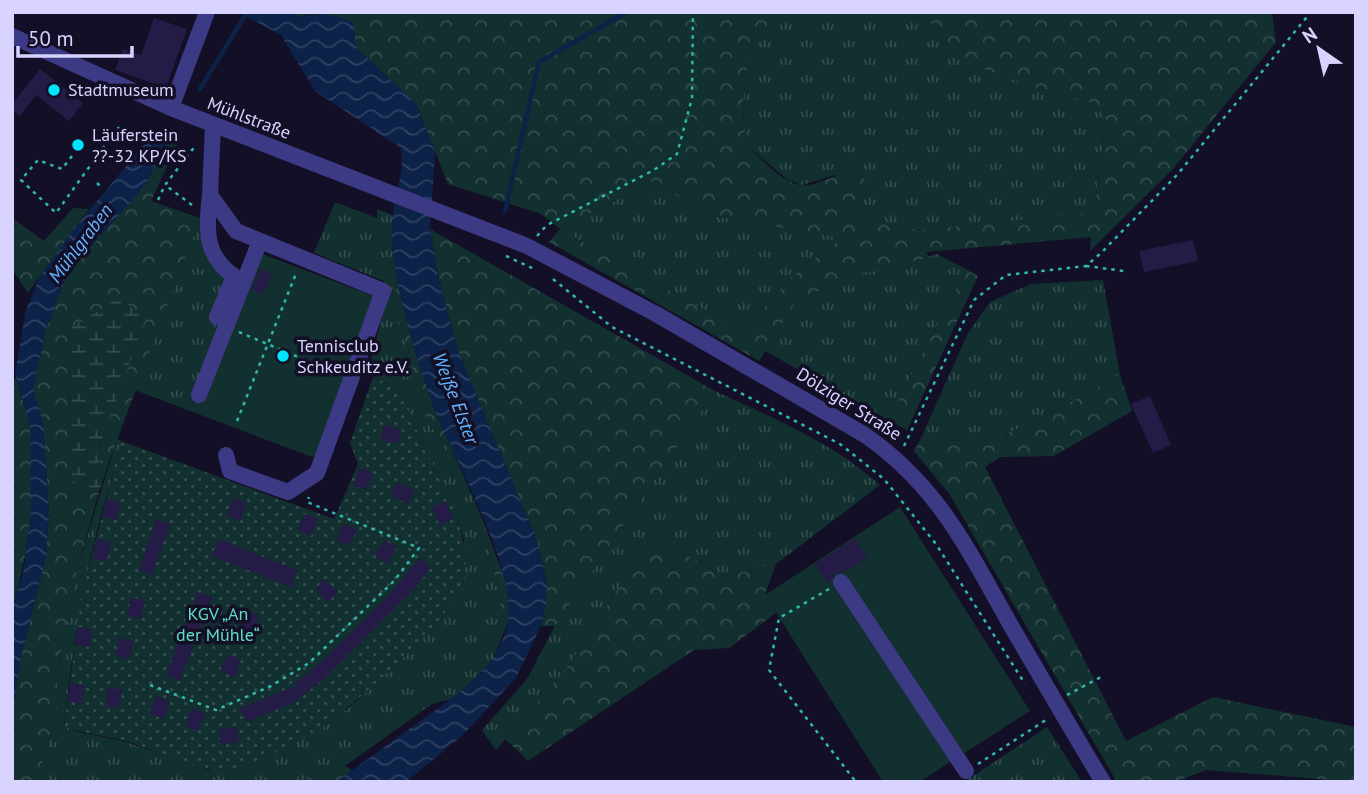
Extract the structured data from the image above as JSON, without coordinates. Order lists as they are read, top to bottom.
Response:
{
  "streets": {
    "street": ["Mühlstraße", "Dölziger Straße"]
  },
  "crossings": [
    ["Mühlstraße", "Dölziger Straße"]
  ],
  "water": ["Mühlgraben", "Weiße Elster"],
  "parks": ["KGV „An der Mühle“"],
  "places": ["Stadtmuseum", "Läuferstein ??-32 KP/KS", "Tennisclub Schkeuditz e.V."],
  "scale_bar": "50 m",
  "north": "top left"
}
